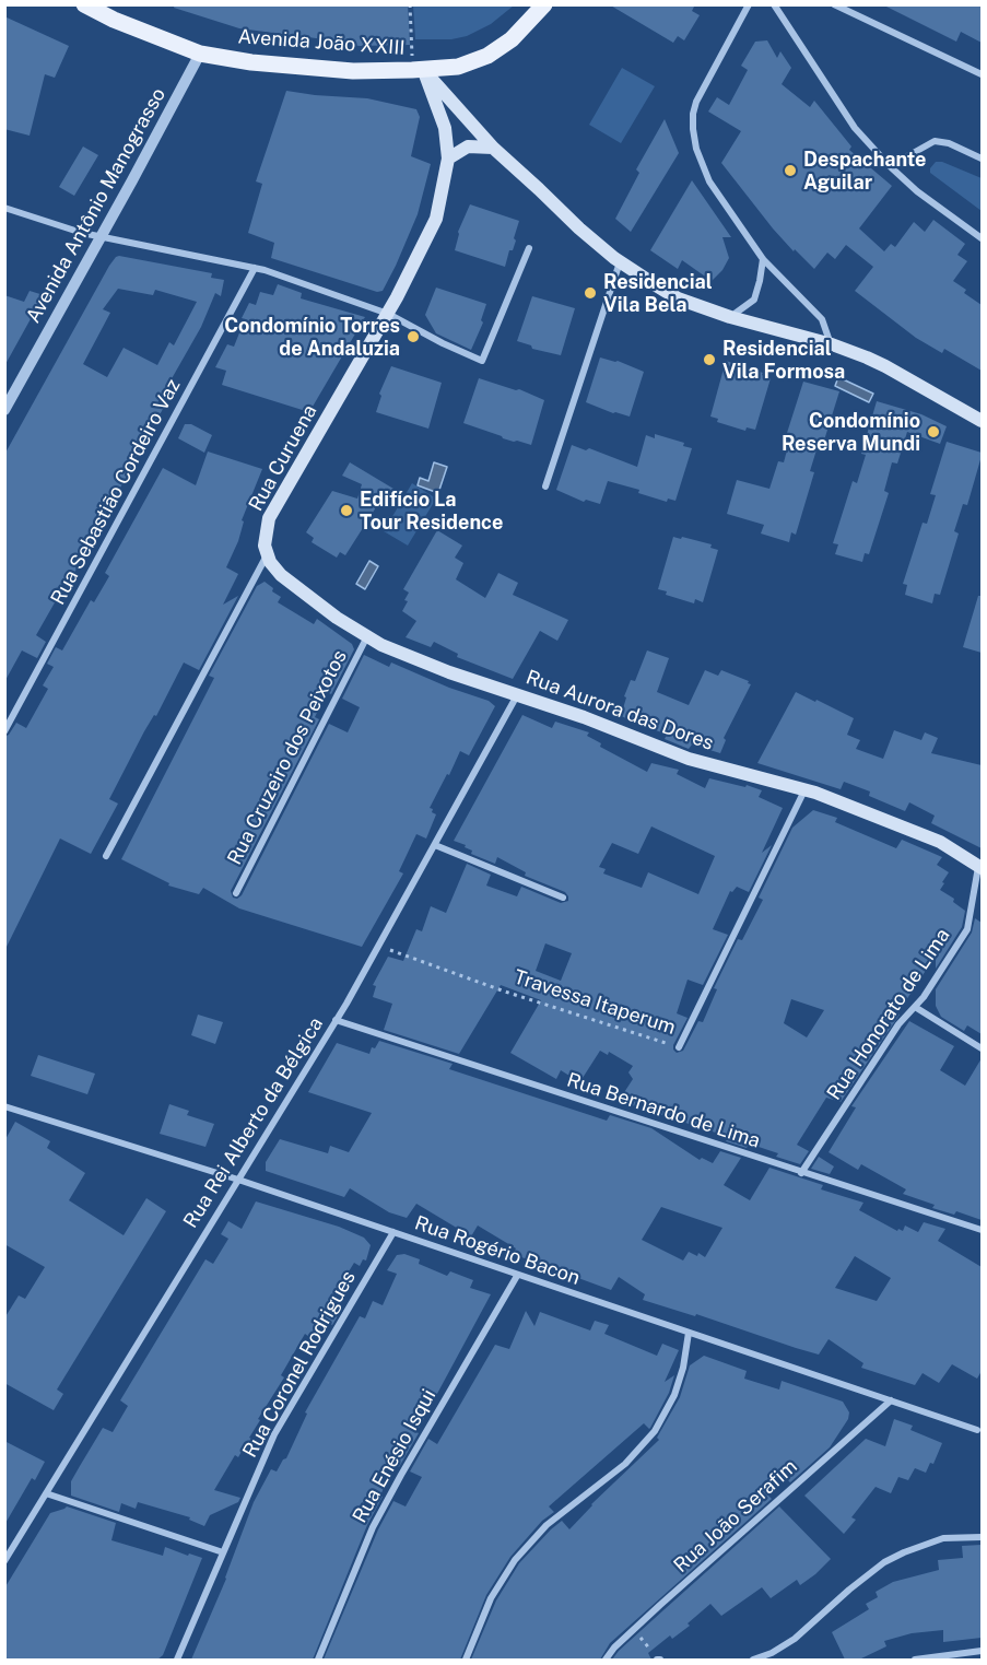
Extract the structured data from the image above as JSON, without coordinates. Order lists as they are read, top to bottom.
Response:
{
  "streets": {
    "main road": ["Avenida João XXIII", "Rua Curuena", "Rua Aurora das Dores"],
    "street": [
      "Avenida Antônio Manograsso",
      "Rua Sebastião Cordeiro Vaz",
      "Rua Cruzeiro dos Peixotos",
      "Travessa Itaperum",
      "Rua Honorato de Lima",
      "Rua Bernardo de Lima",
      "Rua Rei Alberto da Bélgica",
      "Rua Rogério Bacon",
      "Rua Coronel Rodrigues",
      "Rua Enésio Isqui",
      "Rua João Serafim"
    ]
  },
  "crossings": [
    ["Avenida João XXIII", "Avenida Antônio Manograsso"],
    ["Avenida João XXIII", "Rua Curuena"],
    ["Rua Curuena", "Rua Aurora das Dores"],
    ["Rua Aurora das Dores", "Rua Cruzeiro dos Peixotos"],
    ["Rua Aurora das Dores", "Travessa Itaperum"],
    ["Rua Aurora das Dores", "Rua Honorato de Lima"],
    ["Rua Aurora das Dores", "Rua Rei Alberto da Bélgica"],
    ["Travessa Itaperum", "Rua Rei Alberto da Bélgica"],
    ["Rua Honorato de Lima", "Rua Bernardo de Lima"],
    ["Rua Bernardo de Lima", "Rua Rei Alberto da Bélgica"],
    ["Rua Rei Alberto da Bélgica", "Rua Rogério Bacon"],
    ["Rua Rogério Bacon", "Rua Coronel Rodrigues"],
    ["Rua Rogério Bacon", "Rua Enésio Isqui"],
    ["Rua Rogério Bacon", "Rua João Serafim"]
  ],
  "places": [
    "Despachante Aguilar",
    "Residencial Vila Bela",
    "Condomínio Torres de Andaluzia",
    "Residencial Vila Formosa",
    "Condomínio Reserva Mundi",
    "Edifício La Tour Residence"
  ]
}
